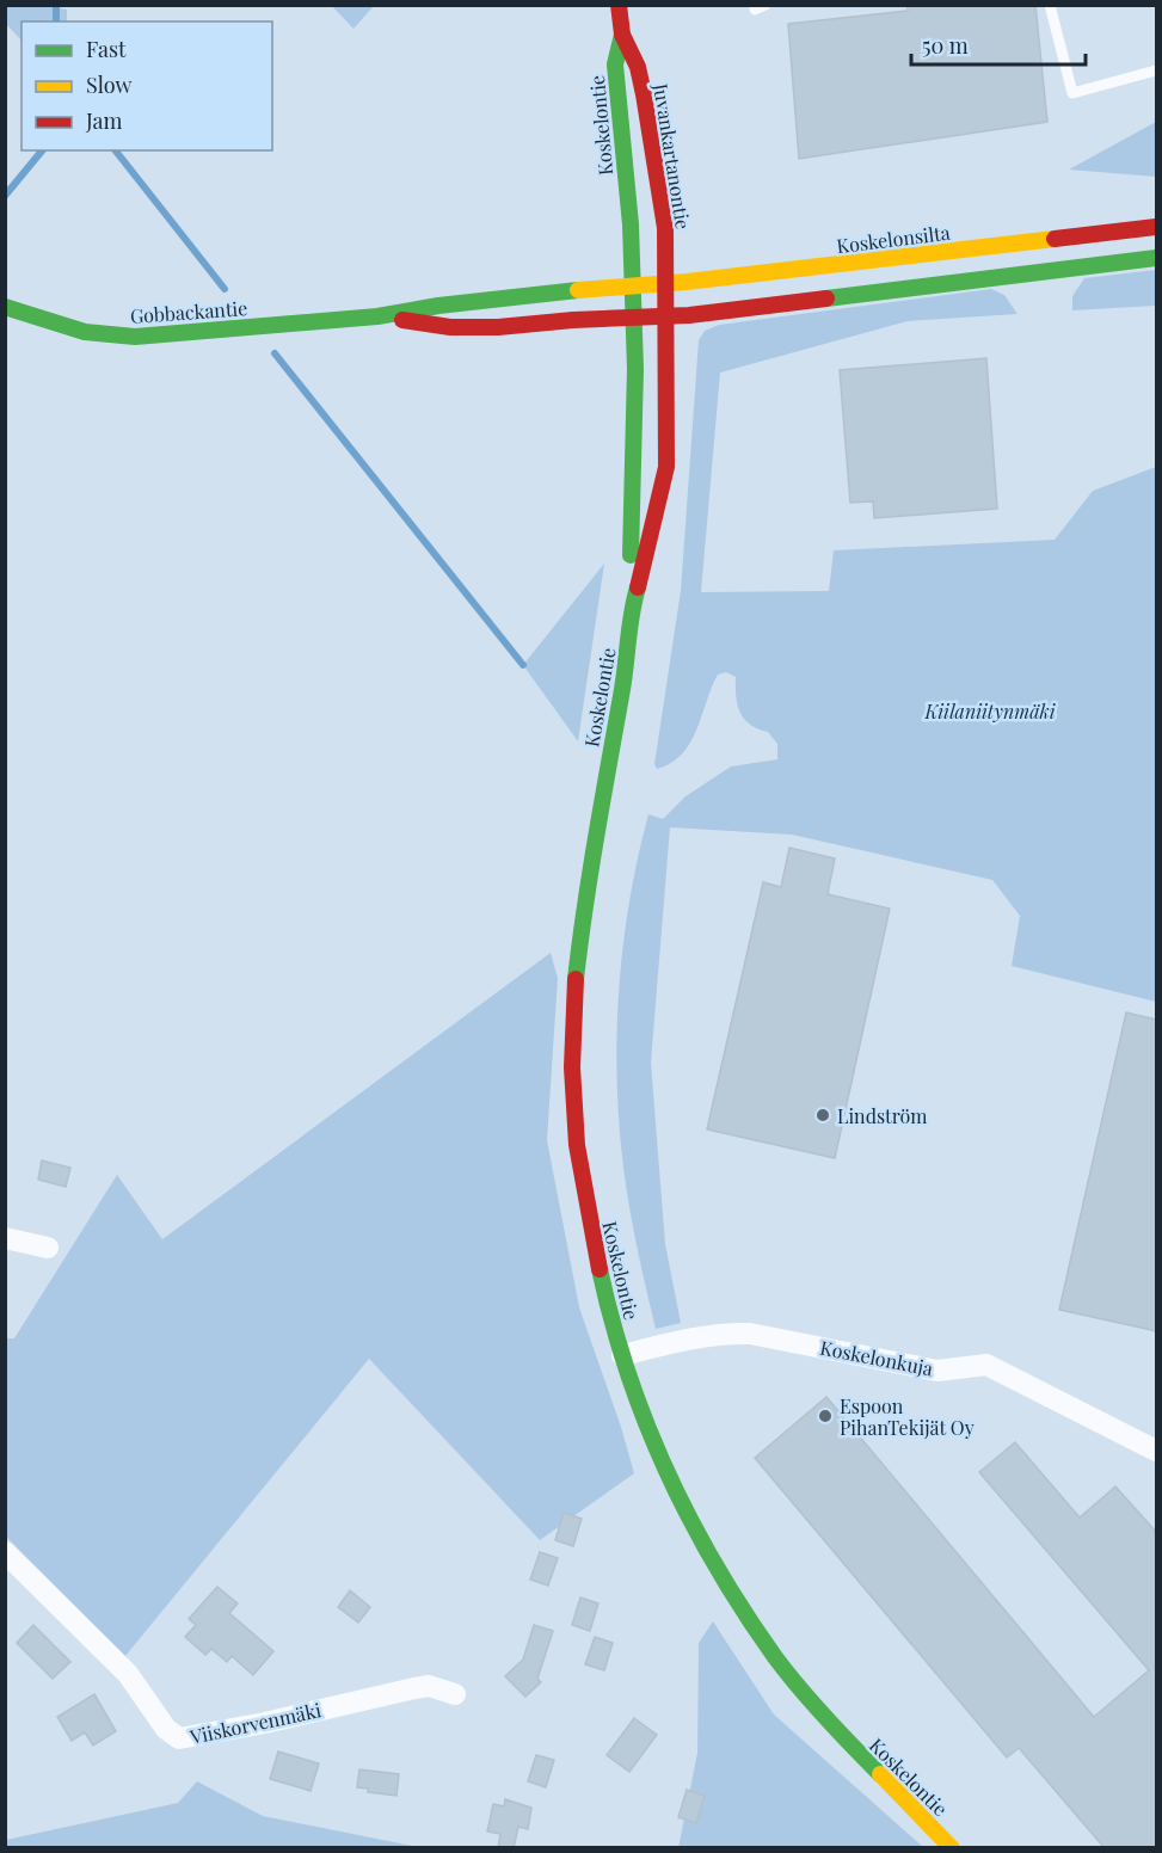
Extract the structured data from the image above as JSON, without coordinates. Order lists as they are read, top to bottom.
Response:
{
  "streets": {
    "main road": [
      "Koskelontie",
      "Juvankartanontie",
      "Koskelonsilta",
      "Gobbackantie"
    ],
    "street": ["Koskelonkuja", "Viiskorvenmäki"]
  },
  "crossings": [
    ["Koskelontie", "Juvankartanontie"],
    ["Koskelontie", "Koskelonsilta"],
    ["Koskelontie", "Gobbackantie"],
    ["Koskelontie", "Koskelonkuja"],
    ["Juvankartanontie", "Koskelonsilta"],
    ["Koskelonsilta", "Gobbackantie"]
  ],
  "parks": ["Kiilaniitynmäki"],
  "places": ["Lindström", "Espoon PihanTekijät Oy"],
  "legend": ["Fast", "Slow", "Jam"],
  "scale_bar": "50 m"
}
